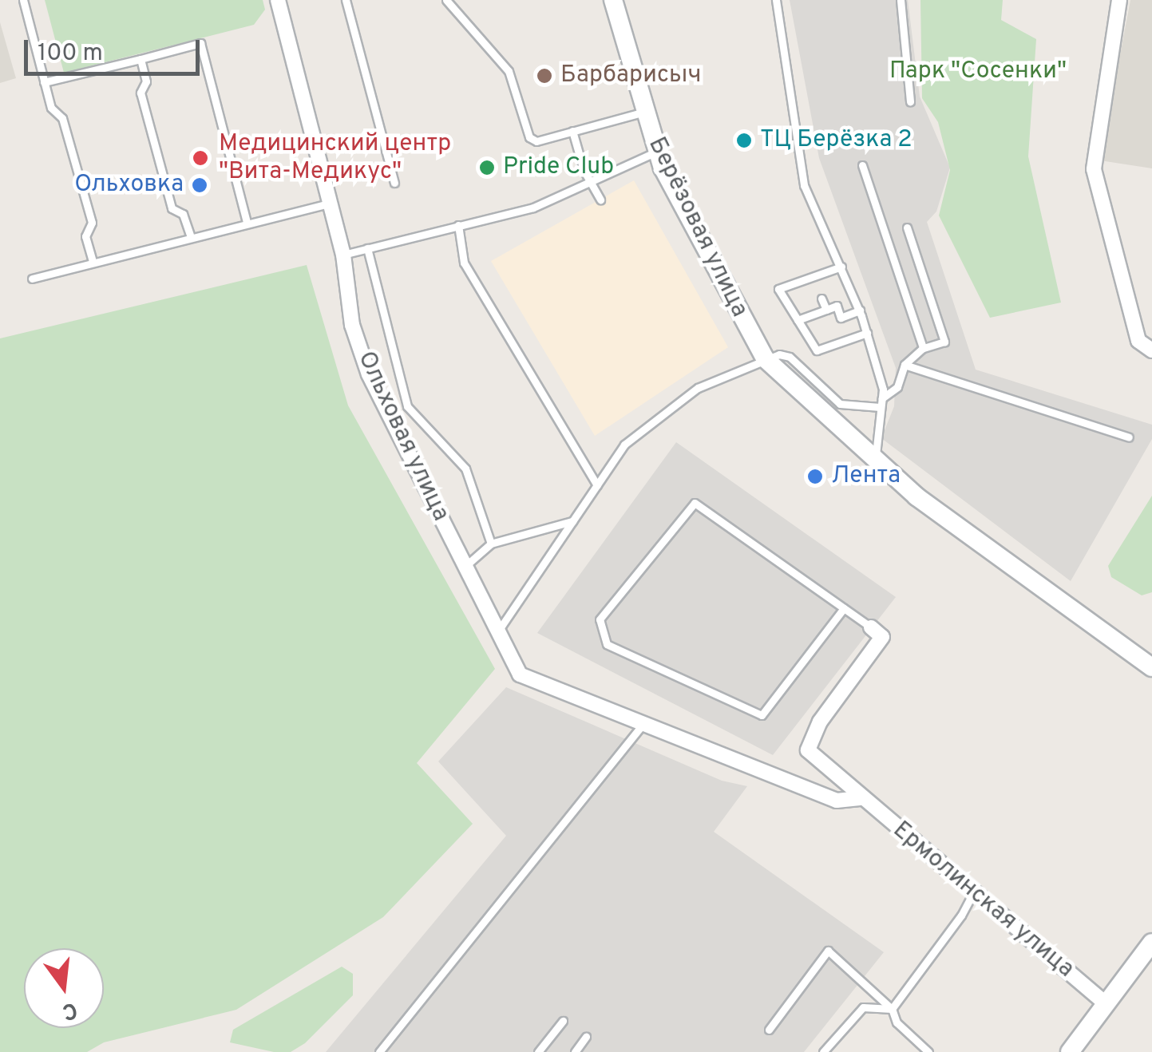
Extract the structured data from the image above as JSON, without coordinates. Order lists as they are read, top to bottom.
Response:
{
  "streets": {
    "street": ["Берёзовая улица", "Ольховая улица", "Ермолинская улица"]
  },
  "crossings": [
    ["Ольховая улица", "Ермолинская улица"]
  ],
  "parks": ["Парк \"Сосенки\""],
  "places": [
    "Барбарисыч",
    "ТЦ Берёзка 2",
    "Медицинский центр \"Вита-Медикус\"",
    "Pride Club",
    "Ольховка",
    "Лента"
  ],
  "scale_bar": "100 m",
  "north": "bottom"
}
